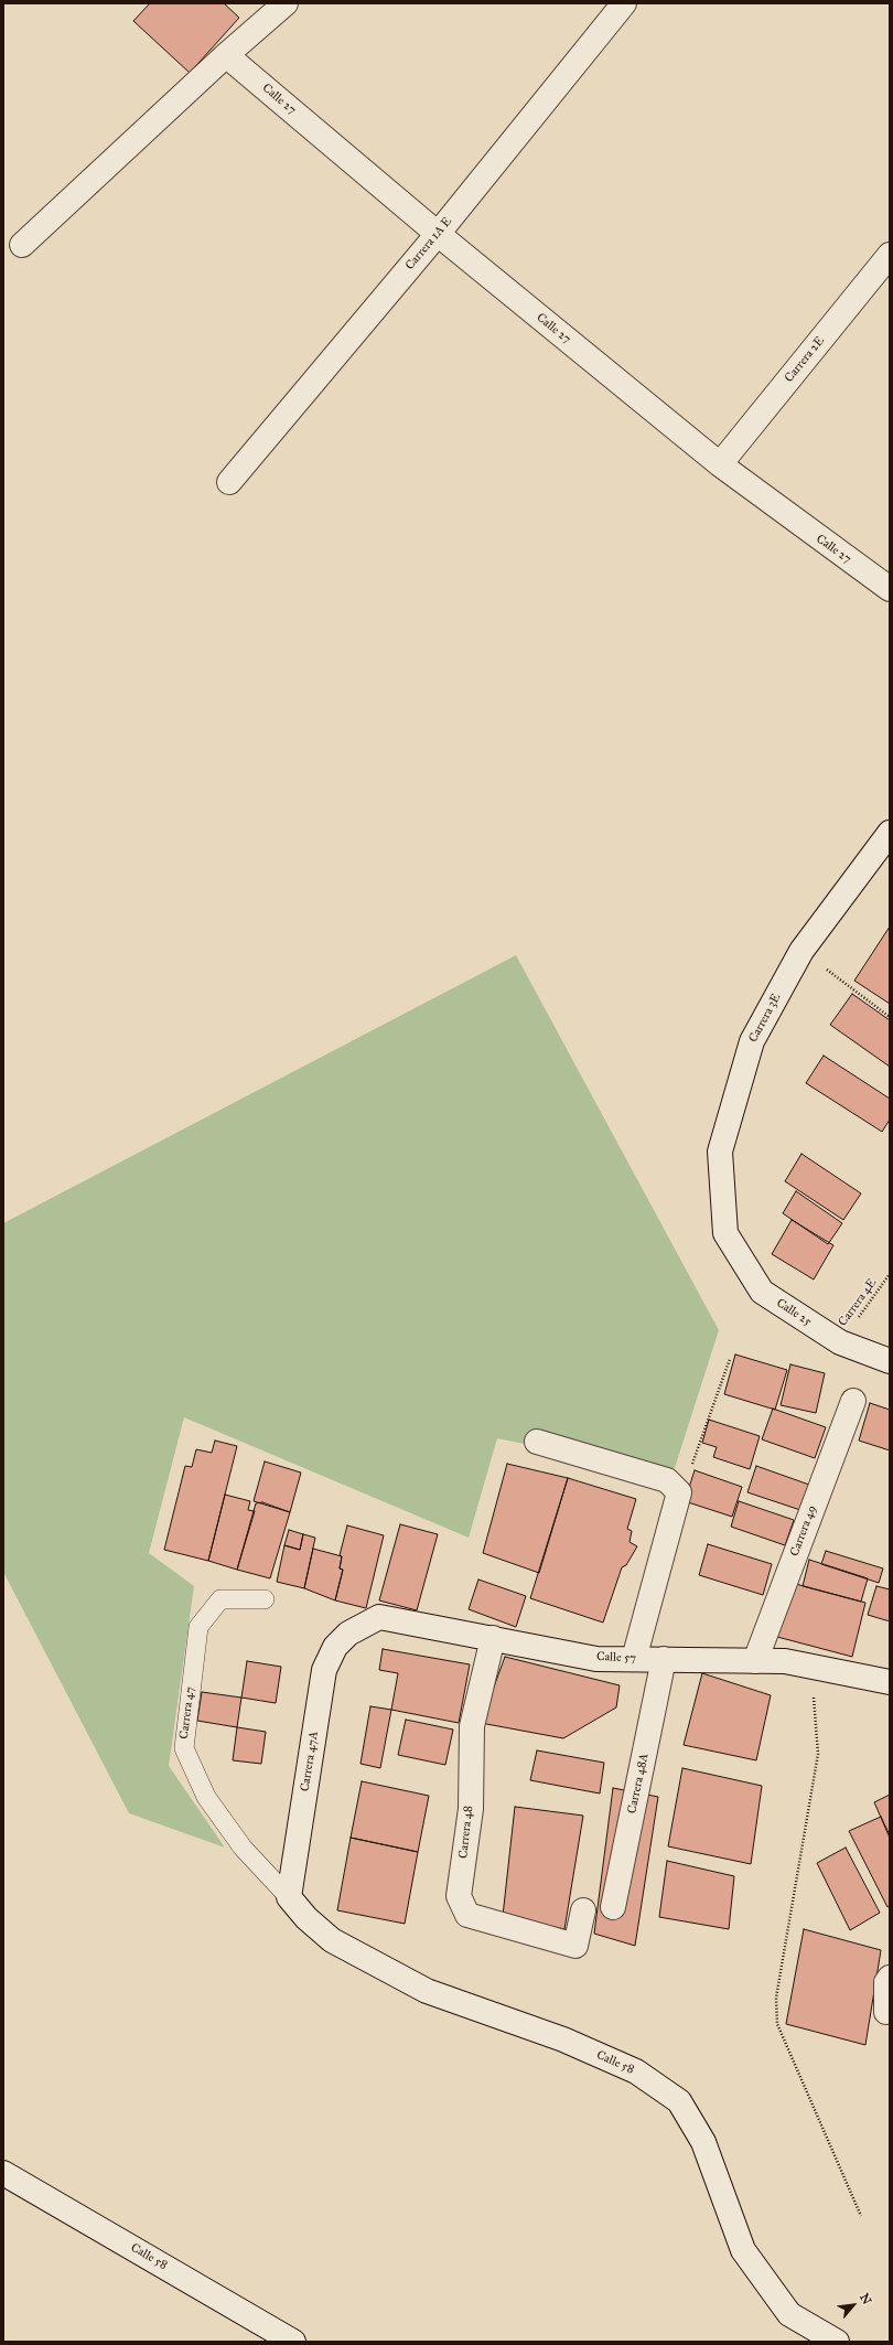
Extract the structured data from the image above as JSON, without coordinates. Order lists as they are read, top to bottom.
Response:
{
  "streets": {
    "street": [
      "Calle 27",
      "Carrera 1A E",
      "Carrera 2E",
      "Carrera 3E",
      "Calle 25",
      "Carrera 49",
      "Calle 57",
      "Carrera 47A",
      "Carrera 48A",
      "Carrera 48",
      "Calle 58"
    ],
    "lane": ["Carrera 47"],
    "path": ["Carrera 4E"]
  },
  "crossings": [
    ["Calle 27", "Carrera 1A E"],
    ["Calle 27", "Carrera 2E"],
    ["Carrera 3E", "Calle 25"],
    ["Carrera 4E", "Calle 25"],
    ["Carrera 49", "Calle 57"],
    ["Calle 57", "Carrera 47A"],
    ["Calle 57", "Carrera 48A"],
    ["Calle 57", "Carrera 48"],
    ["Carrera 47", "Carrera 47A"],
    ["Carrera 47", "Calle 58"],
    ["Carrera 47A", "Calle 58"]
  ],
  "north": "top right"
}
